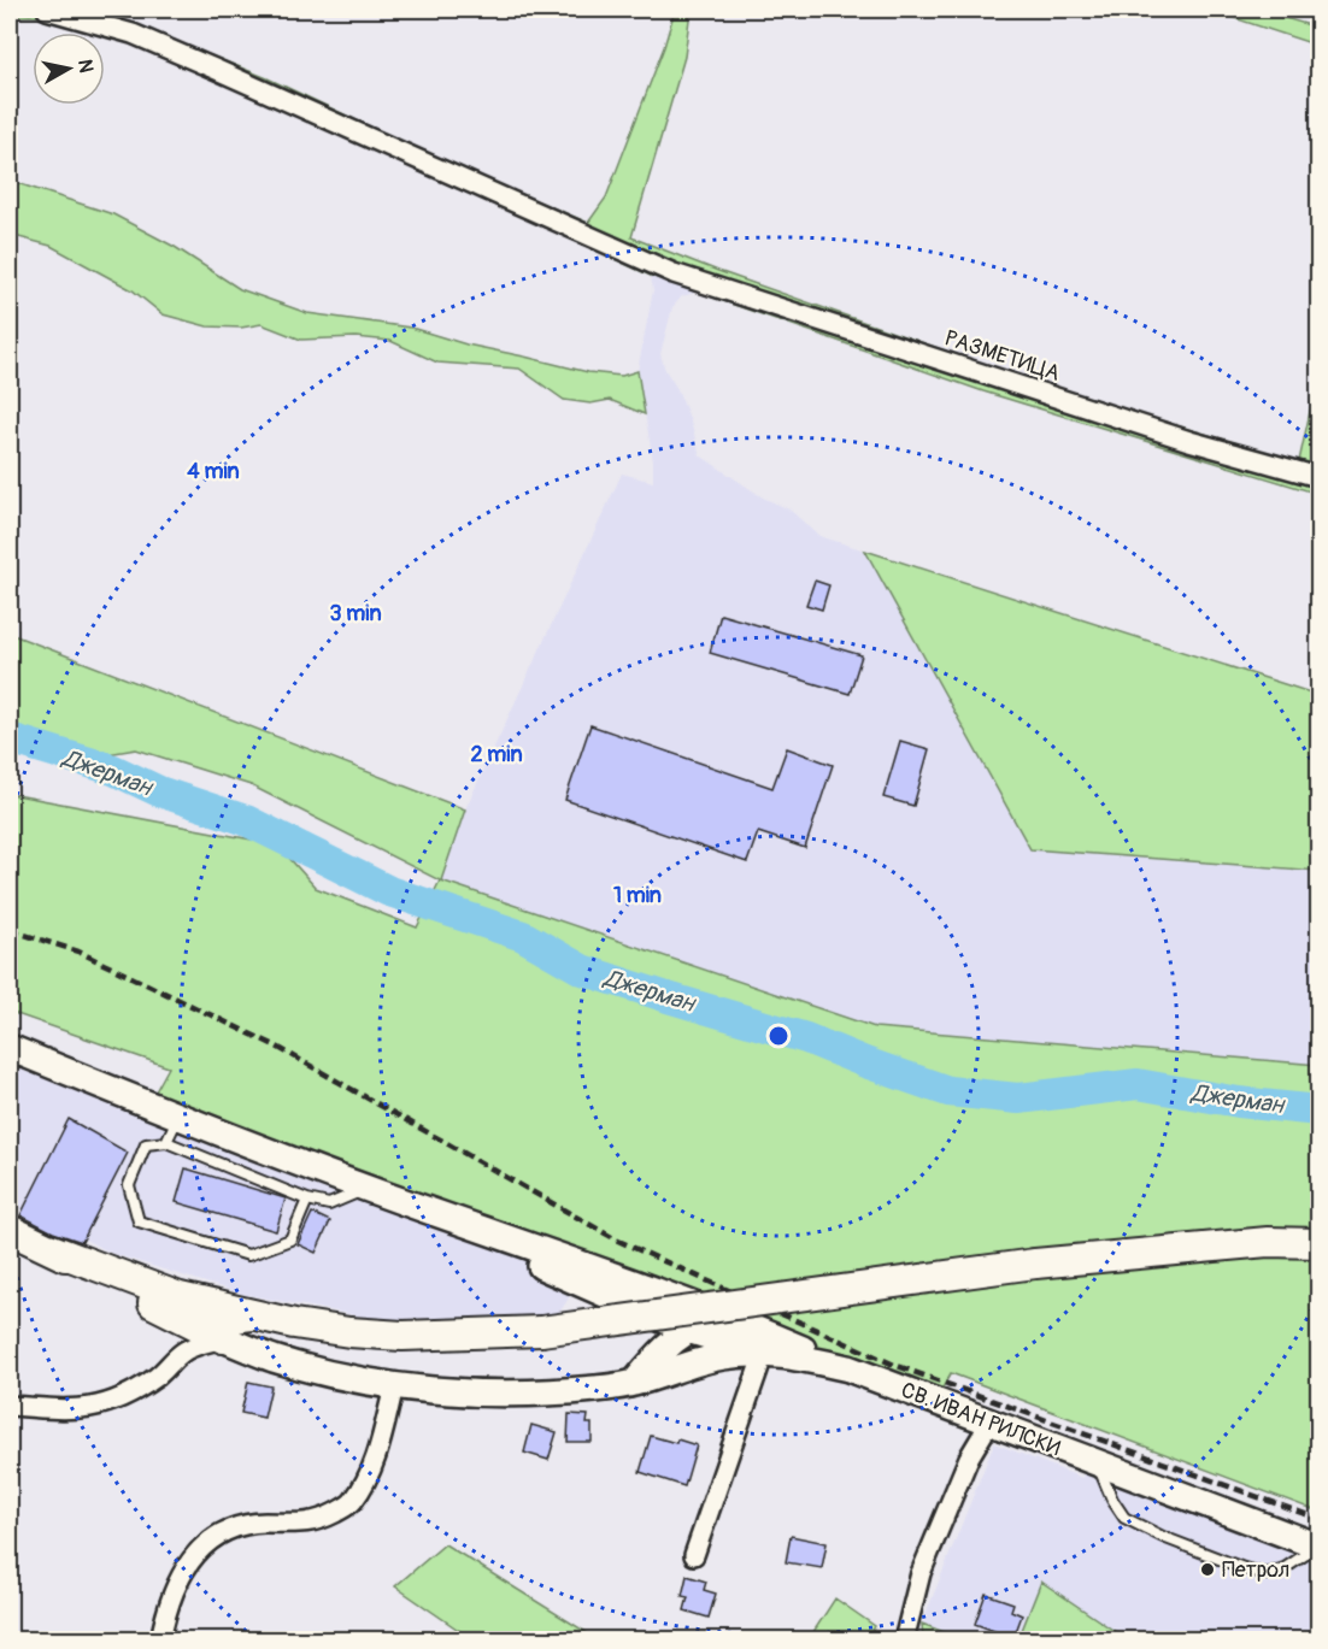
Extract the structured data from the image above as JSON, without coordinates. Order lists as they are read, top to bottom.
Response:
{
  "streets": {
    "street": ["РАЗМЕТИЦА", "СВ. ИВАН РИЛСКИ"]
  },
  "water": ["Джерман"],
  "places": ["Петрол"],
  "north": "right",
  "rings": [
    "4 min",
    "3 min",
    "2 min",
    "1 min"
  ]
}
